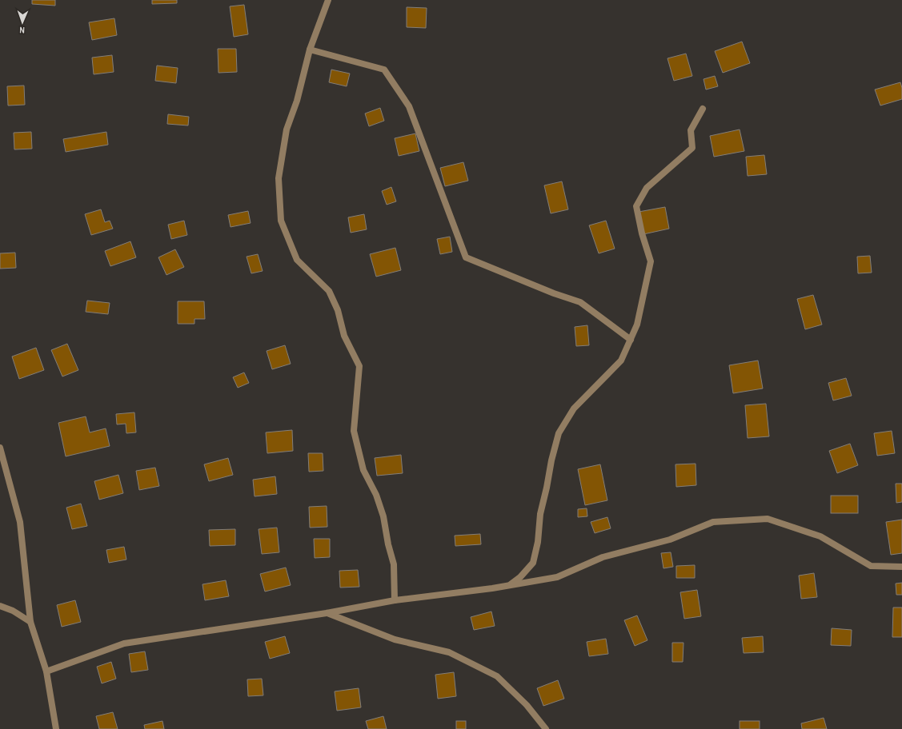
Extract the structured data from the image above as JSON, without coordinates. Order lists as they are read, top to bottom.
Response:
{
  "north": "bottom"
}
